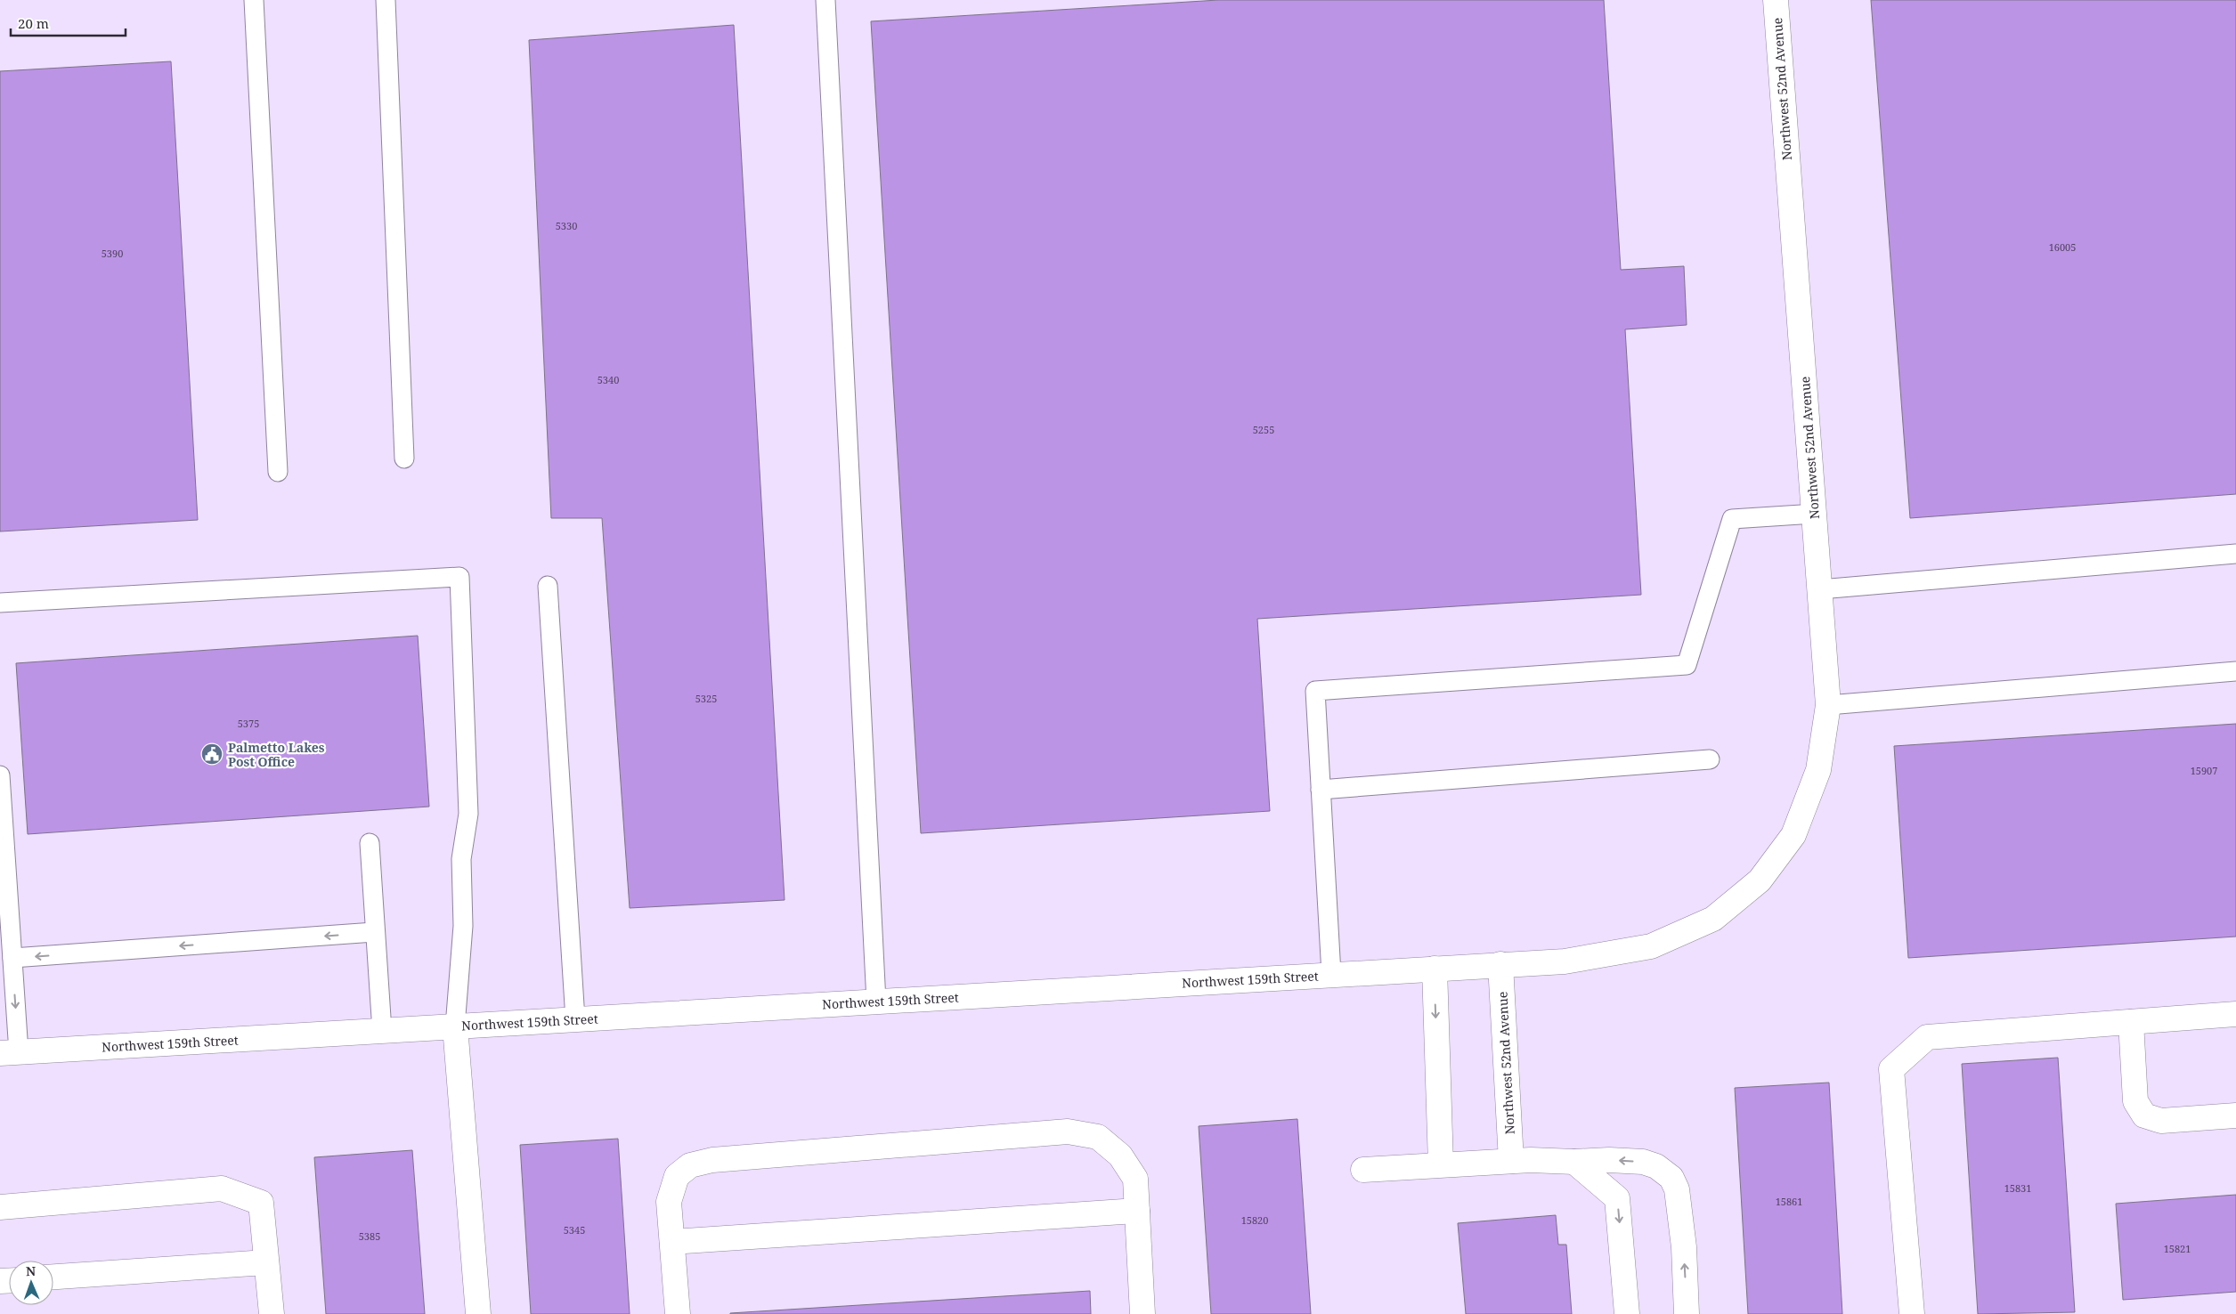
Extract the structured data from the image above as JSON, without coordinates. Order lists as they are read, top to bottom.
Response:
{
  "streets": {
    "street": ["Northwest 52nd Avenue", "Northwest 159th Street"]
  },
  "crossings": [
    ["Northwest 52nd Avenue", "Northwest 159th Street"]
  ],
  "places": {
    "public building": ["Palmetto Lakes Post Office"]
  },
  "house_numbers": [
    "5330",
    "16005",
    "5390",
    "5340",
    "5255",
    "5325",
    "5375",
    "15907",
    "15831",
    "15861",
    "15820",
    "5345",
    "5385",
    "15821"
  ],
  "scale_bar": "20 m",
  "north": "top"
}
